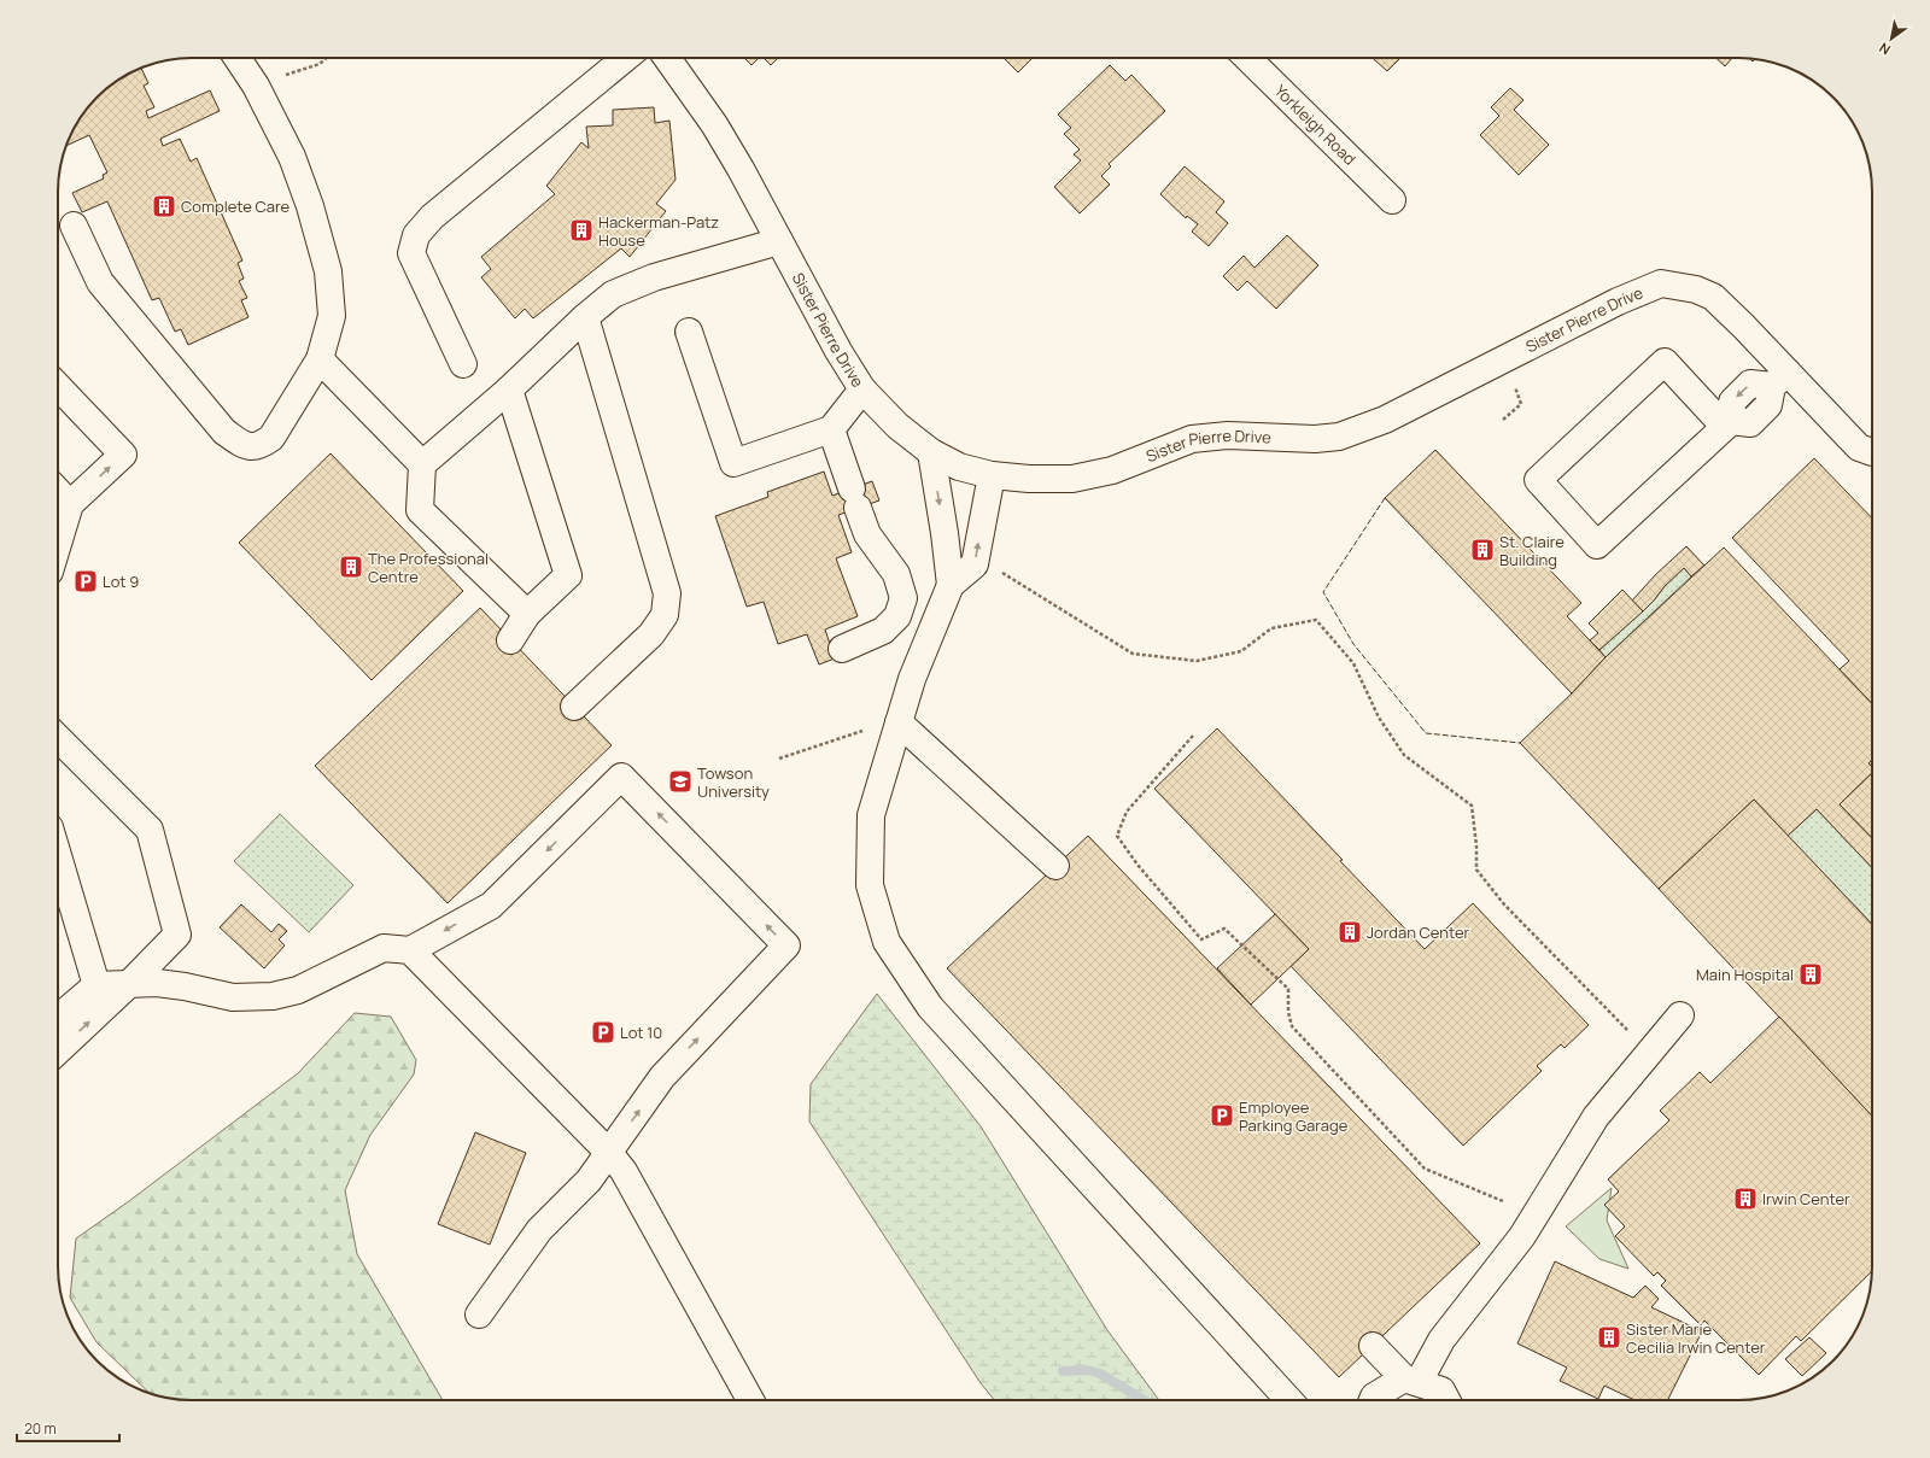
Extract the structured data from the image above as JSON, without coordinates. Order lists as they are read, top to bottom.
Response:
{
  "streets": {
    "street": ["Yorkleigh Road", "Sister Pierre Drive"]
  },
  "places": {
    "building": [
      "Complete Care",
      "Hackerman-Patz House",
      "St. Claire Building",
      "The Professional Centre",
      "Jordan Center",
      "Main Hospital",
      "Irwin Center",
      "Sister Marie Cecilia Irwin Center"
    ],
    "parking": ["Lot 9", "Lot 10", "Employee Parking Garage"],
    "school or university": ["Towson University"]
  },
  "scale_bar": "20 m",
  "north": "bottom left"
}
